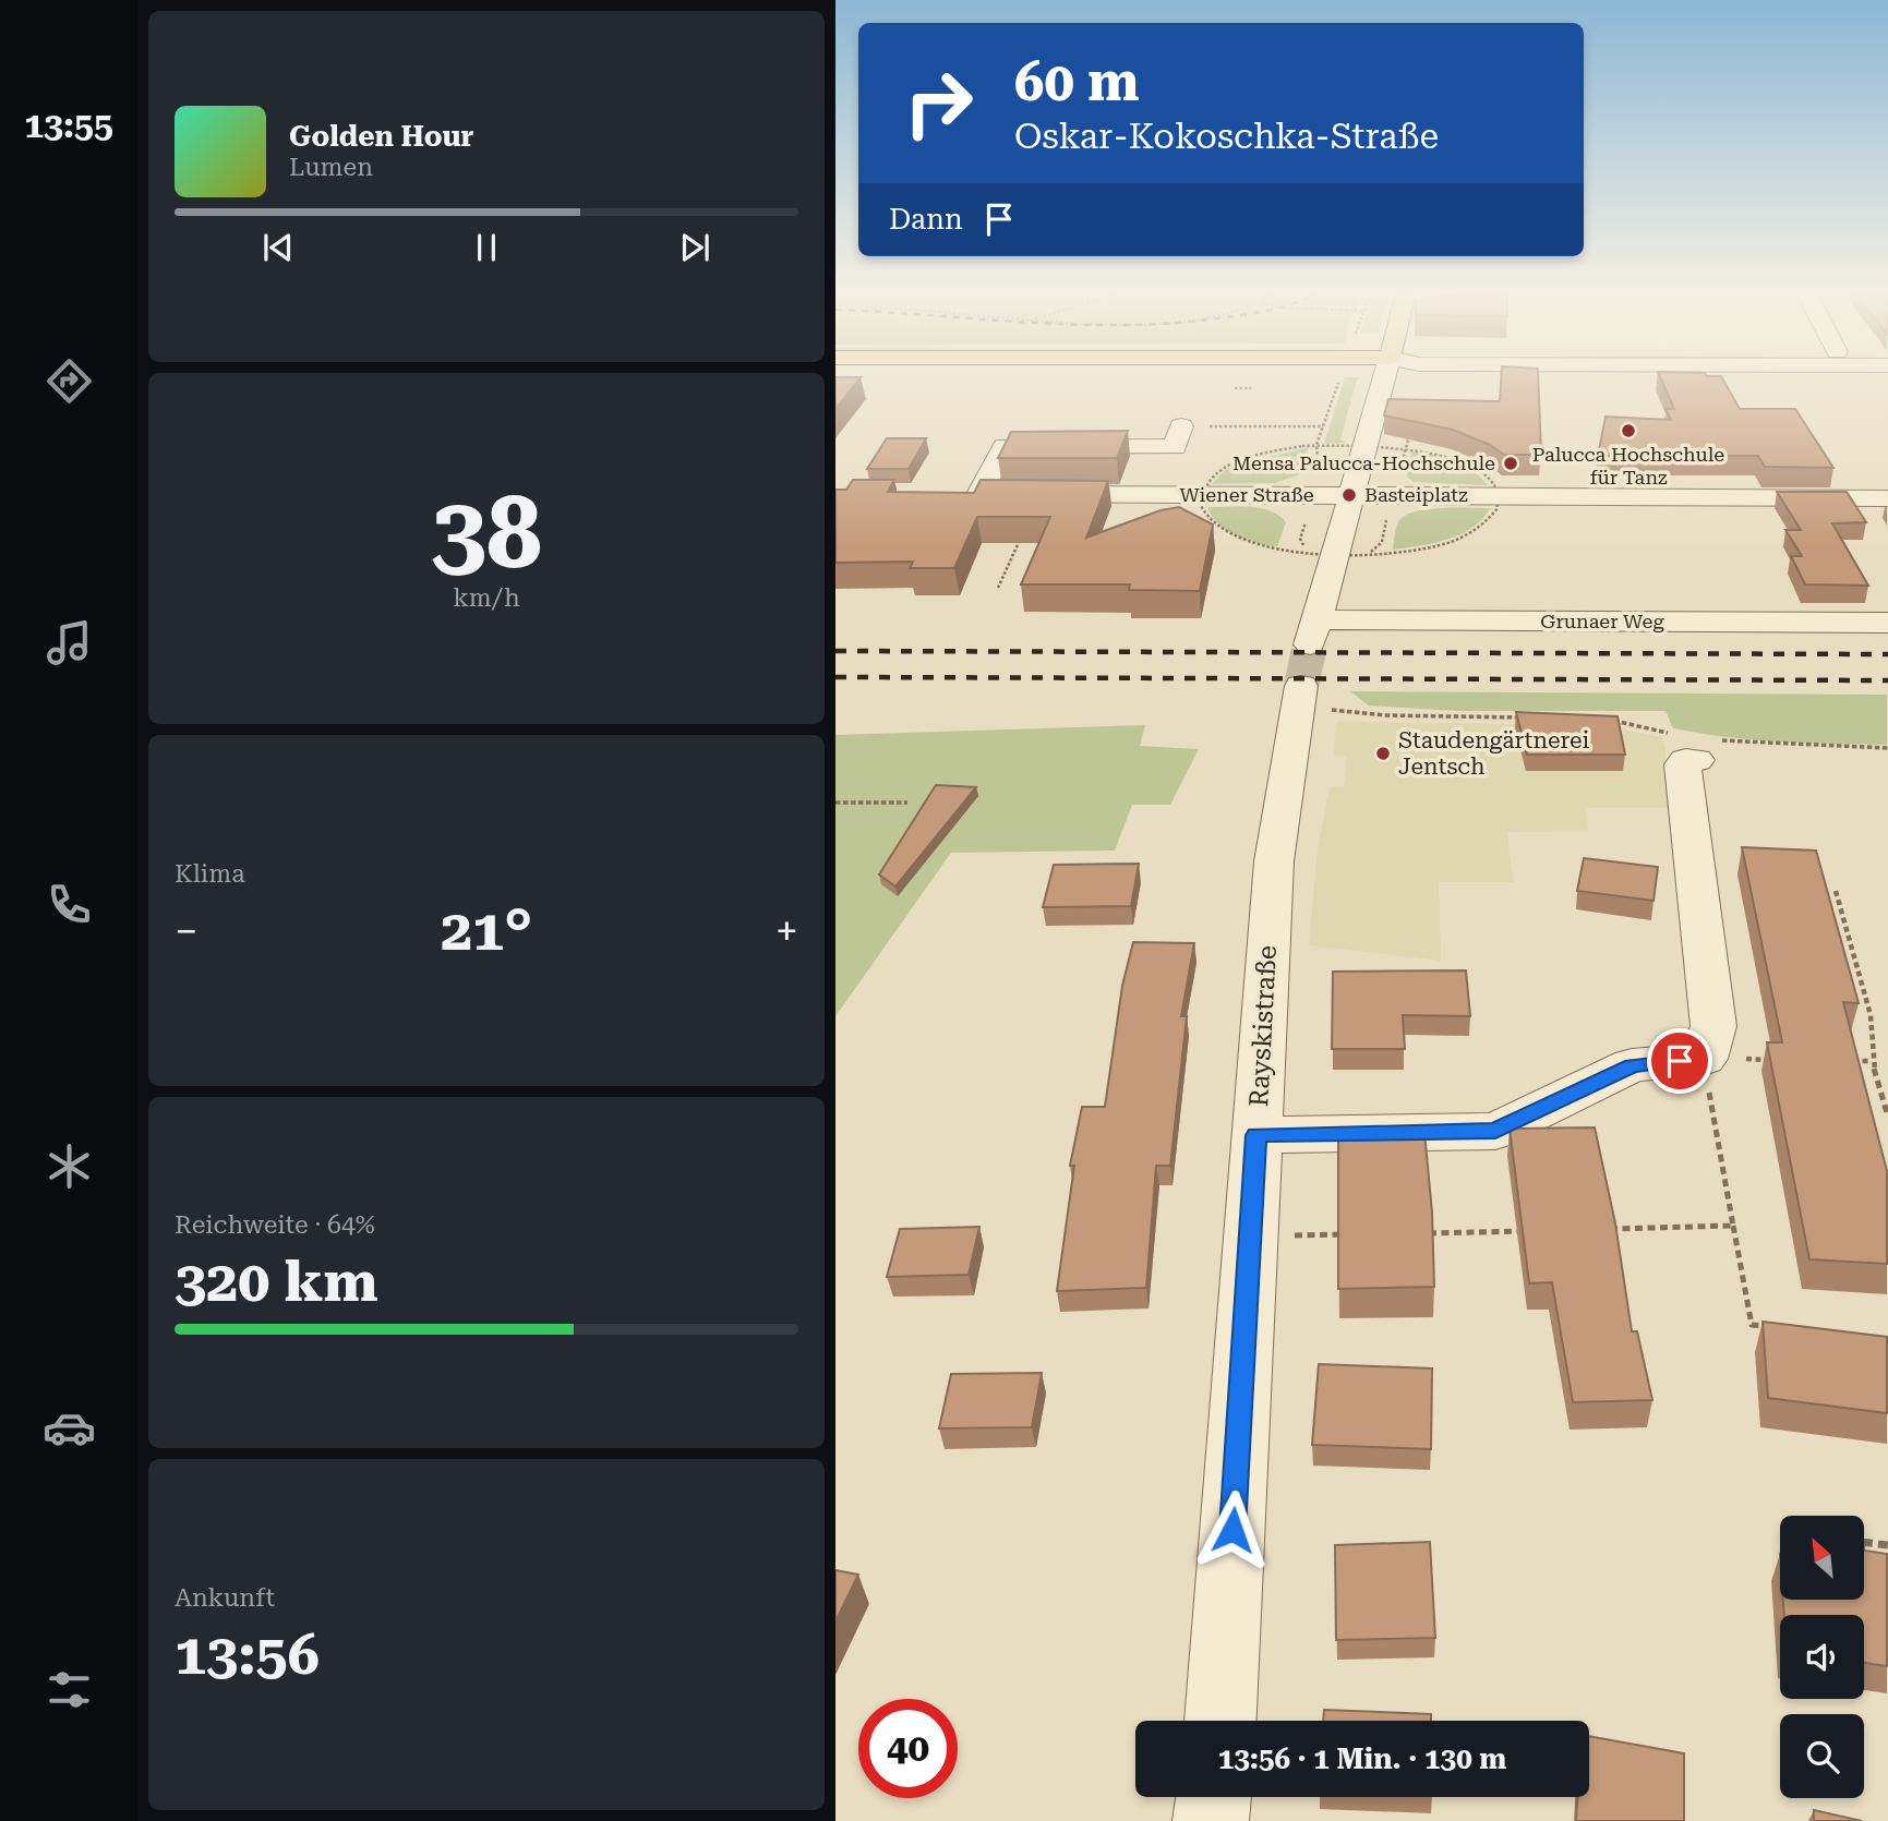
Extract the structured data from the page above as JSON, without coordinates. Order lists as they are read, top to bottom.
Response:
{
  "streets": {
    "street": ["Wiener Straße", "Grunaer Weg", "Rayskistraße"]
  },
  "crossings": [
    ["Wiener Straße", "Grunaer Weg"]
  ],
  "places": [
    "Palucca Hochschule für Tanz",
    "Mensa Palucca-Hochschule",
    "Basteiplatz",
    "Staudengärtnerei Jentsch"
  ],
  "north": "top left",
  "page": {
    "tabs": "13:55",
    "turn": ["60 m", "Oskar-Kokoschka-Straße"],
    "song": ["Golden Hour", "Lumen"],
    "then": "Dann",
    "tile": [
      ["38", "km/h"],
      "Klima",
      ["Reichweite · 64%", "320 km"],
      ["Ankunft", "13:56"]
    ],
    "heat": ["−", "21°", "+"],
    "limit": "40",
    "trip": "13:56 · 1 Min. · 130 m"
  }
}
